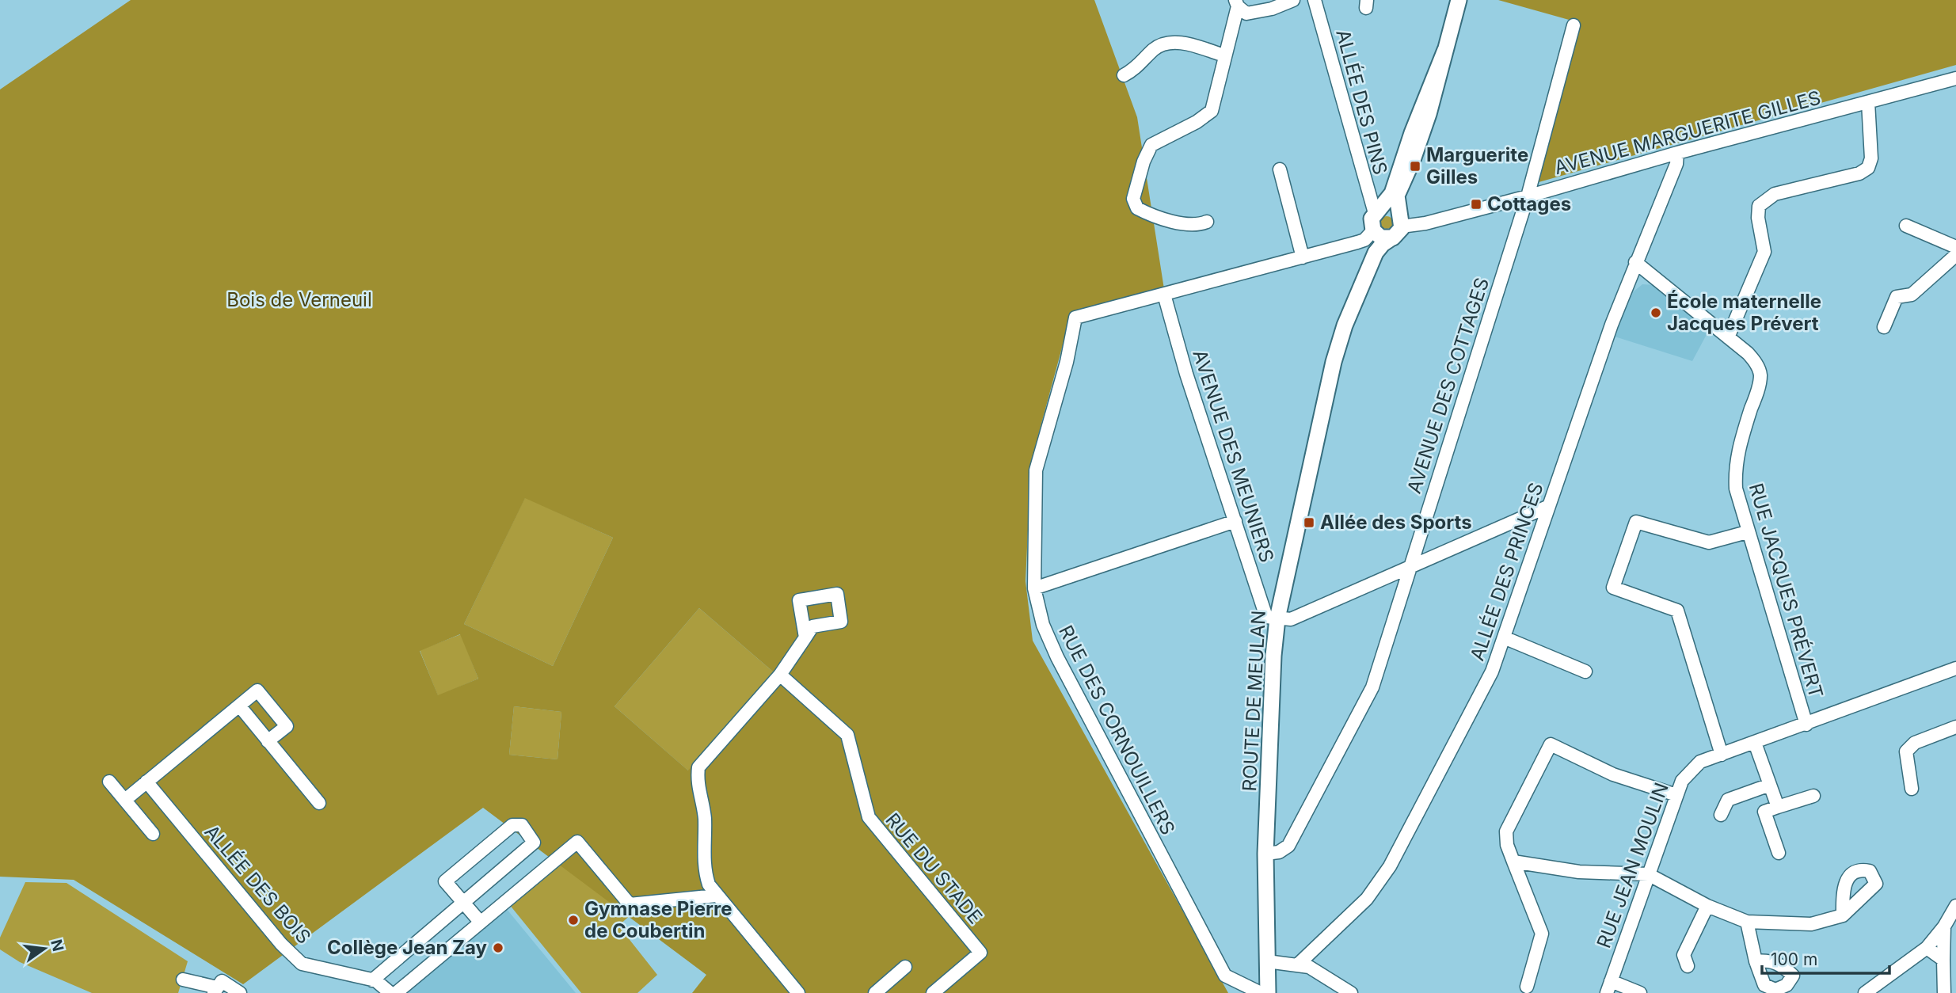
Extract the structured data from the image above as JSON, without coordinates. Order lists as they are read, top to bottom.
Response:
{
  "streets": {
    "main road": ["ROUTE DE MEULAN"],
    "street": [
      "ALLÉE DES PINS",
      "AVENUE MARGUERITE GILLES",
      "AVENUE DES COTTAGES",
      "AVENUE DES MEUNIERS",
      "ALLÉE DES PRINCES",
      "RUE JACQUES PRÉVERT",
      "RUE DES CORNOUILLERS",
      "RUE JEAN MOULIN",
      "RUE DU STADE",
      "ALLÉE DES BOIS"
    ]
  },
  "crossings": [
    ["ALLÉE DES PINS", "AVENUE MARGUERITE GILLES"],
    ["ALLÉE DES PINS", "ROUTE DE MEULAN"],
    ["AVENUE MARGUERITE GILLES", "AVENUE DES COTTAGES"],
    ["AVENUE MARGUERITE GILLES", "ALLÉE DES PRINCES"],
    ["AVENUE MARGUERITE GILLES", "ROUTE DE MEULAN"],
    ["AVENUE DES COTTAGES", "ROUTE DE MEULAN"],
    ["AVENUE DES MEUNIERS", "ROUTE DE MEULAN"],
    ["AVENUE DES MEUNIERS", "RUE DES CORNOUILLERS"],
    ["ALLÉE DES PRINCES", "RUE JACQUES PRÉVERT"],
    ["RUE JACQUES PRÉVERT", "RUE JEAN MOULIN"]
  ],
  "parks": ["Bois de Verneuil"],
  "places": {
    "transit": ["Marguerite Gilles", "Cottages", "Allée des Sports"],
    "other": ["École maternelle Jacques Prévert", "Gymnase Pierre de Coubertin", "Collège Jean Zay"]
  },
  "scale_bar": "100 m",
  "north": "right"
}
